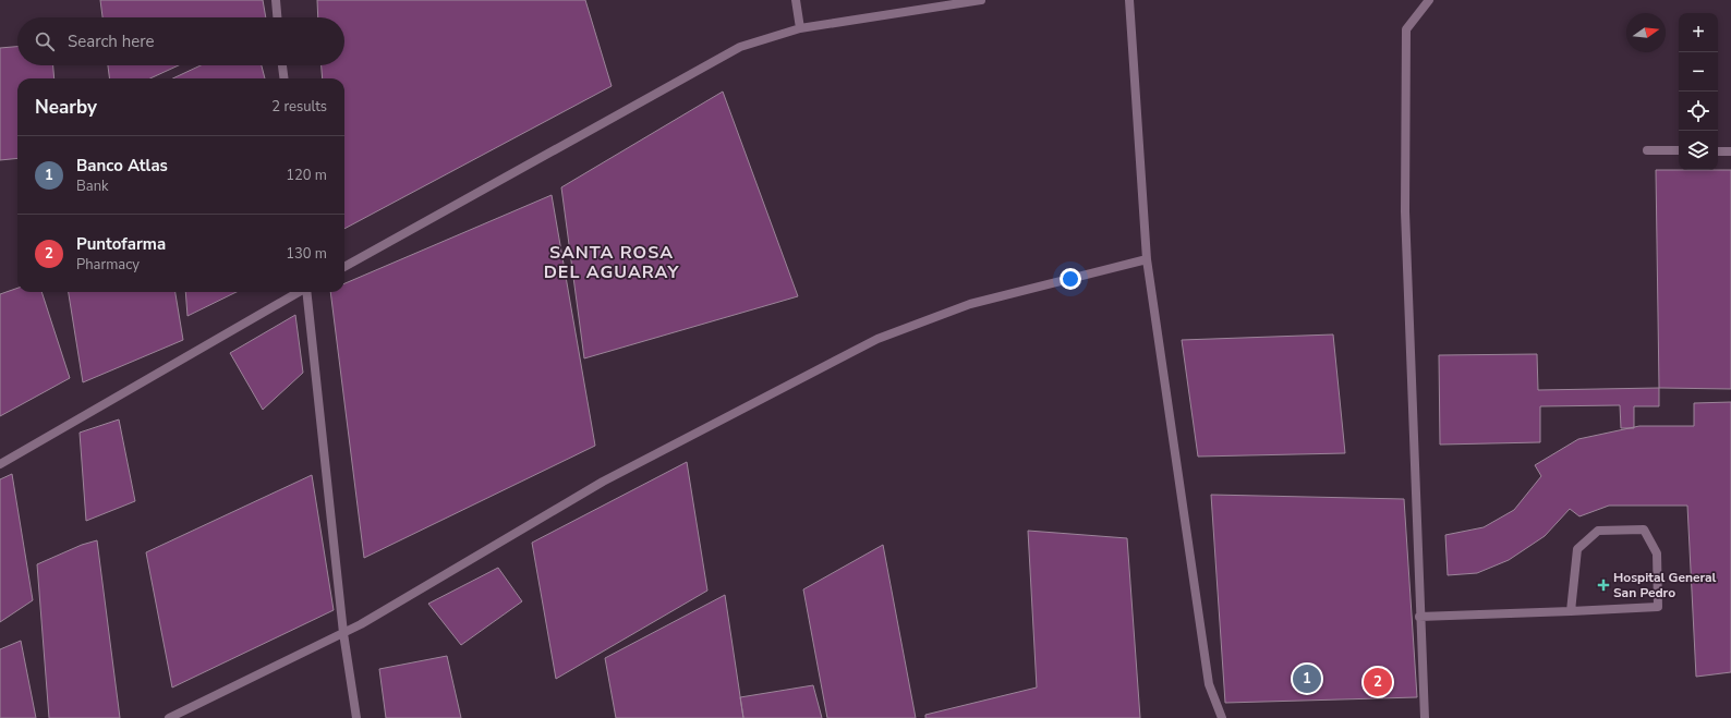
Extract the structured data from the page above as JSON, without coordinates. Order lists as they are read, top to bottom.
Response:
{
  "districts": ["SANTA ROSA DEL AGUARAY"],
  "places": {
    "health": ["Hospital General San Pedro"]
  },
  "north": "right",
  "page": {
    "map_buttons": ["+", "−"],
    "search": "Search here",
    "heading": ["Nearby", "2 results"],
    "list": [
      {
        "mark": "1",
        "name": "Banco Atlas",
        "note": "Bank",
        "value": "120 m"
      },
      {
        "mark": "2",
        "name": "Puntofarma",
        "note": "Pharmacy",
        "value": "130 m"
      }
    ],
    "pins": ["1", "2"]
  }
}
